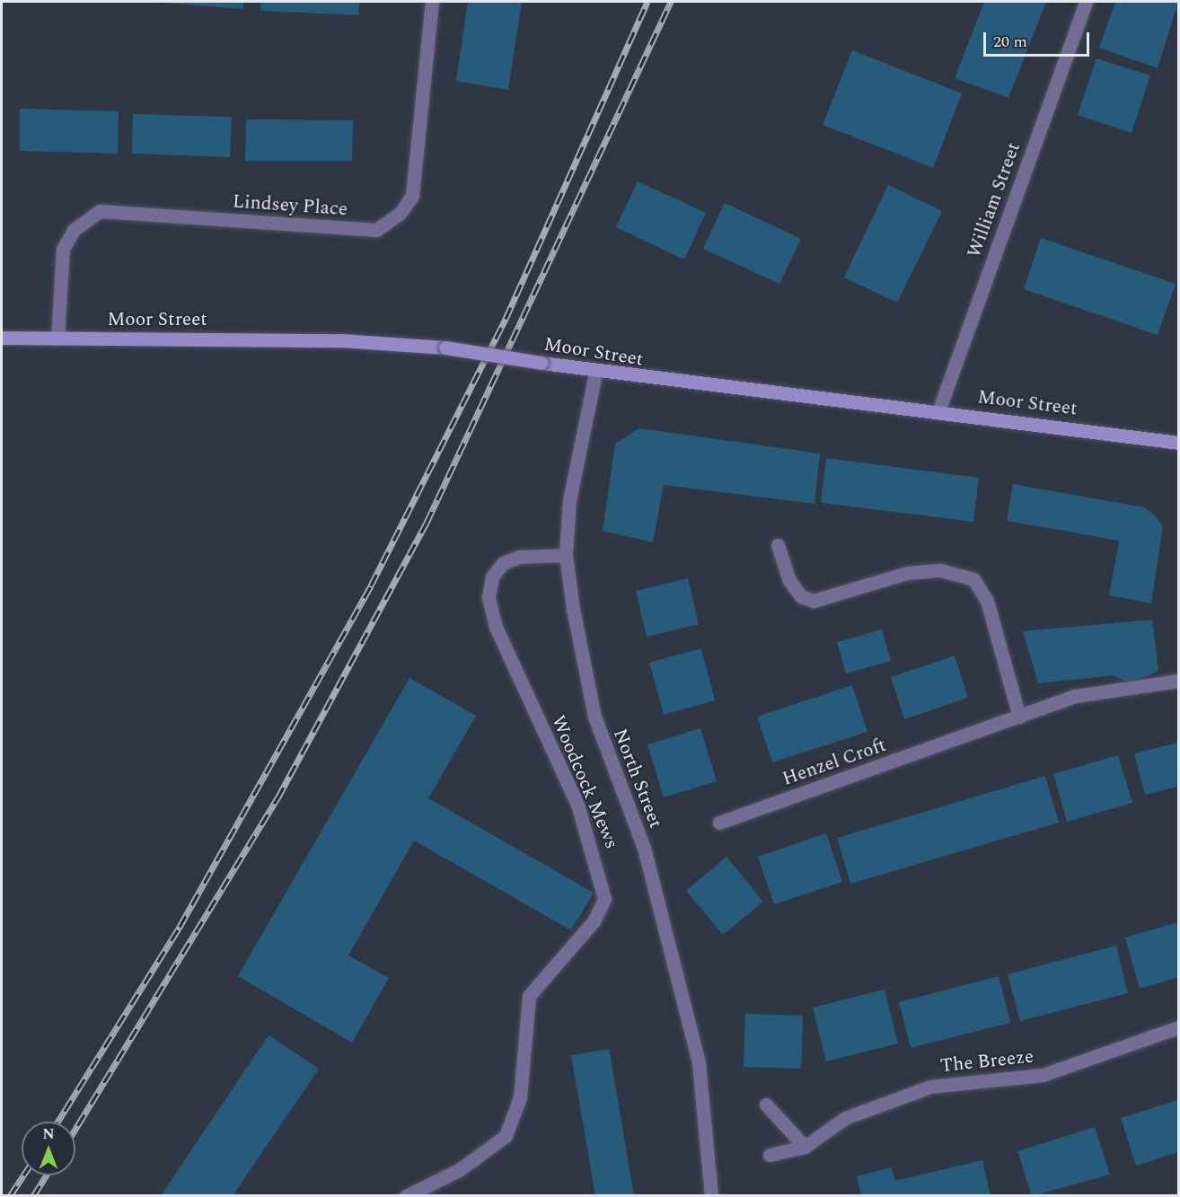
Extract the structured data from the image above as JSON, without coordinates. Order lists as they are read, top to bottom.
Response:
{
  "streets": {
    "street": [
      "William Street",
      "Lindsey Place",
      "Moor Street",
      "Henzel Croft",
      "North Street",
      "Woodcock Mews",
      "The Breeze"
    ]
  },
  "crossings": [
    ["William Street", "Moor Street"],
    ["Lindsey Place", "Moor Street"],
    ["Moor Street", "North Street"],
    ["North Street", "Woodcock Mews"]
  ],
  "scale_bar": "20 m",
  "north": "top"
}
